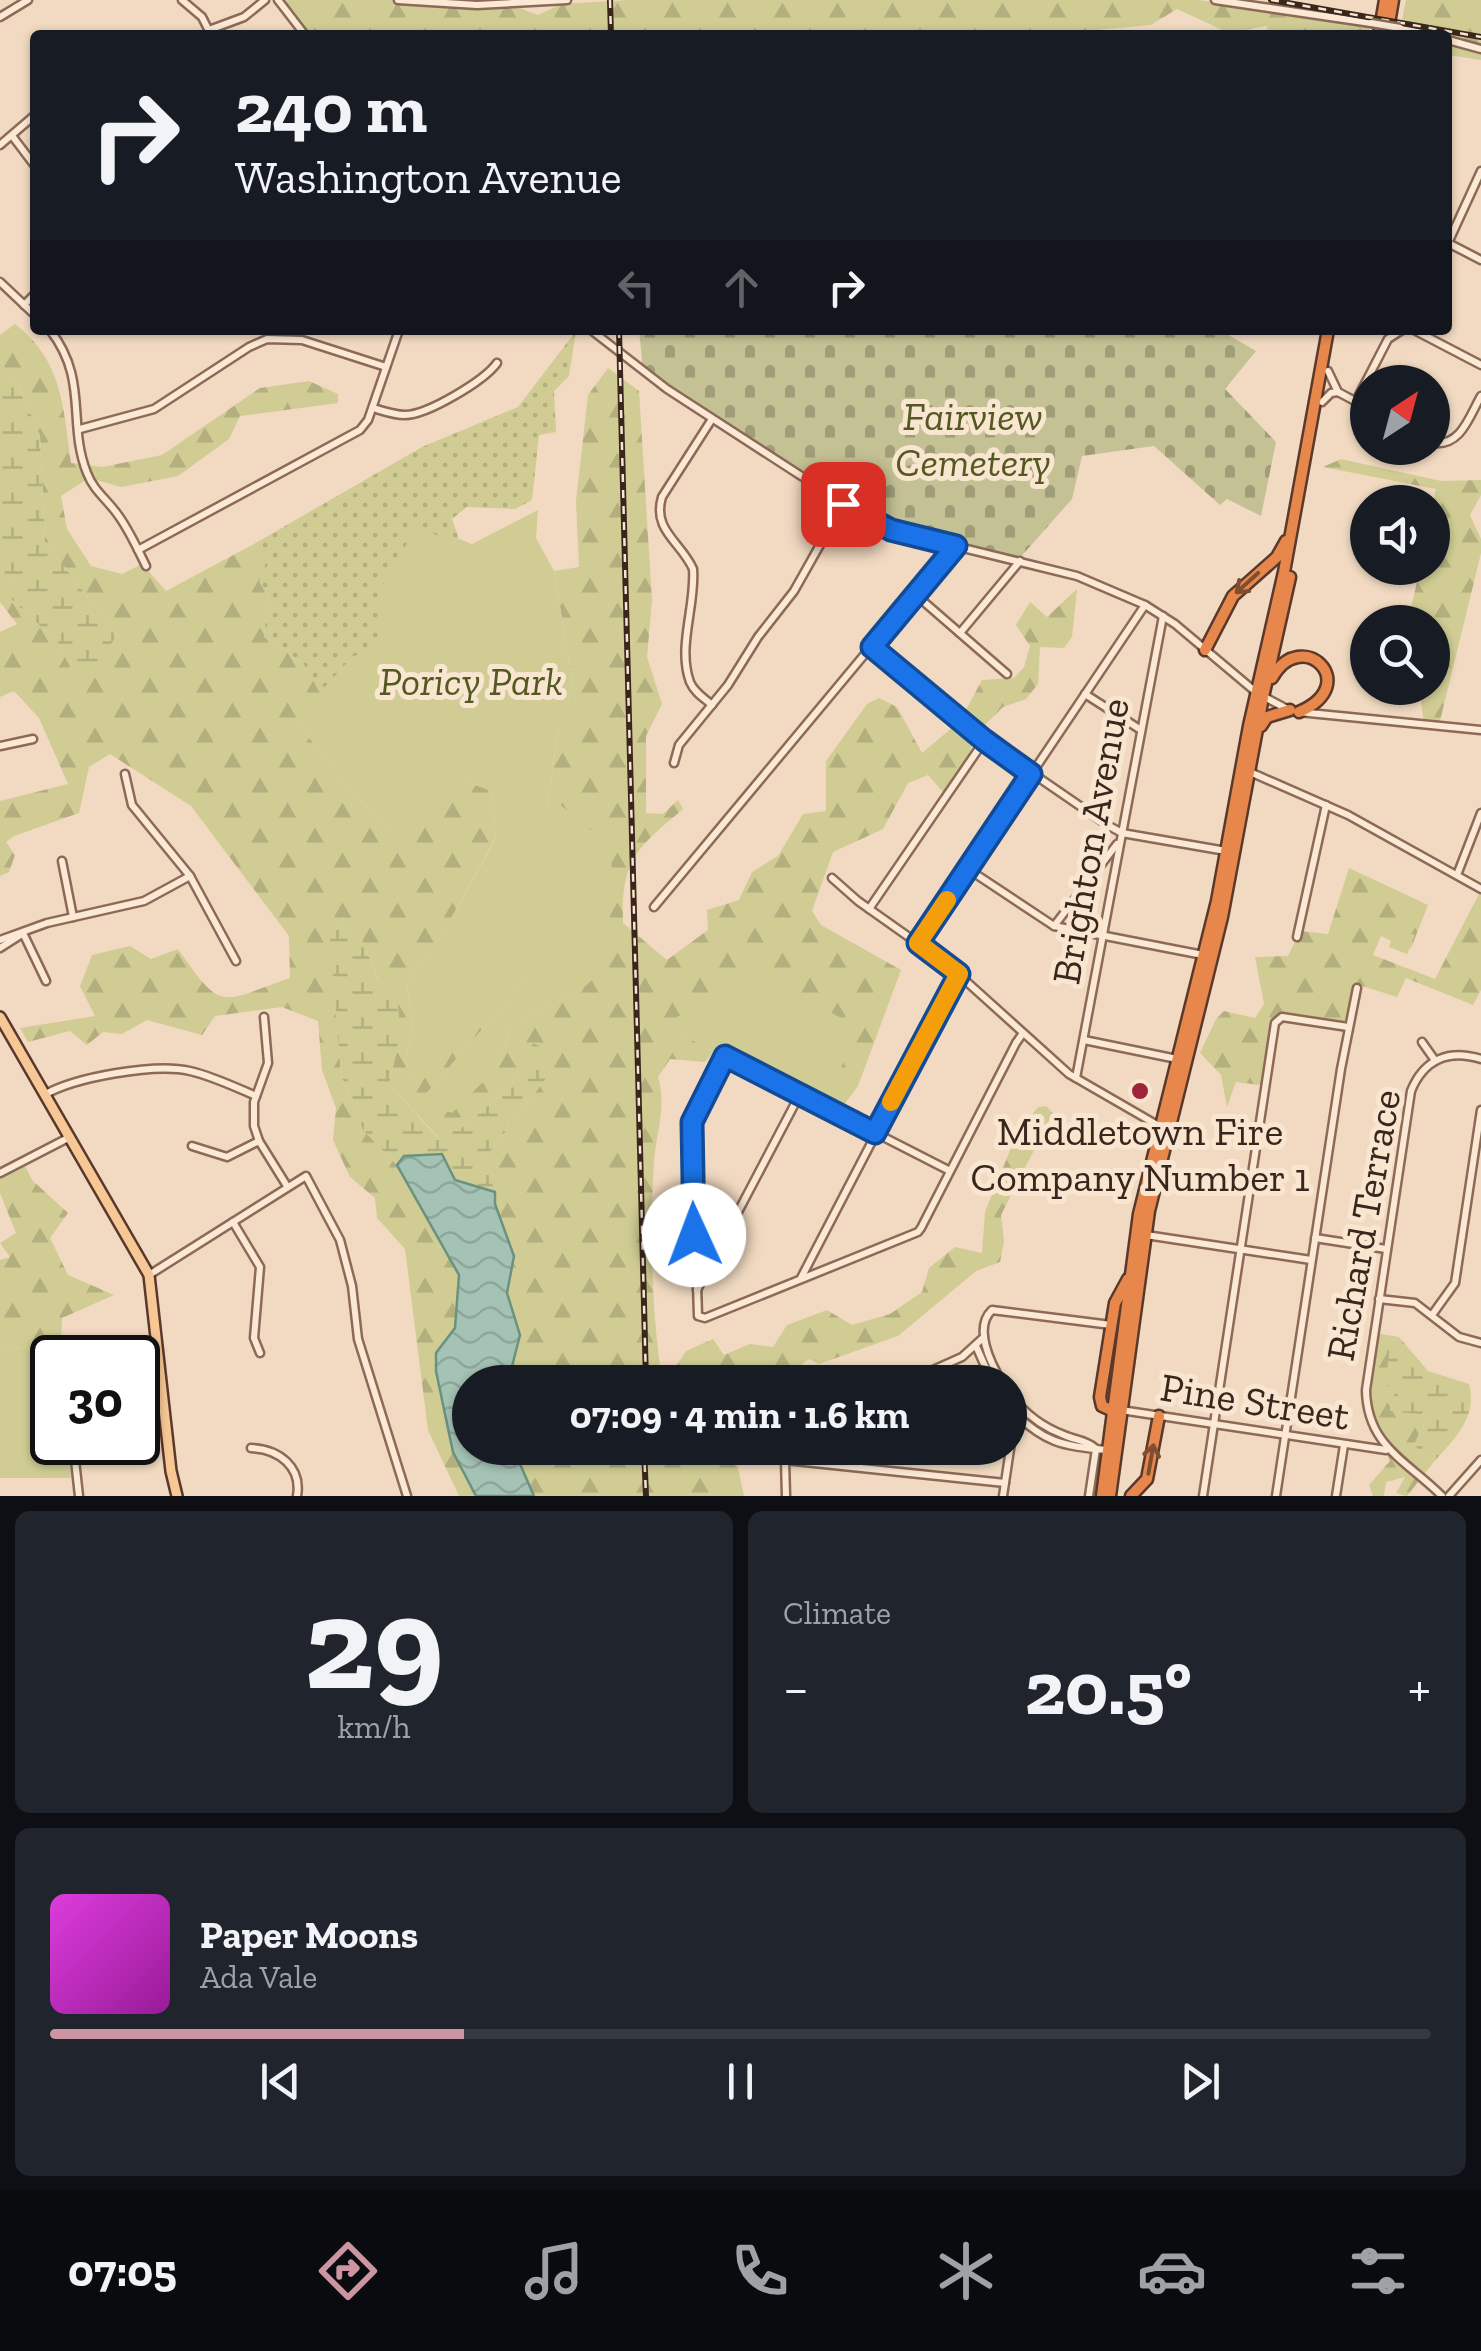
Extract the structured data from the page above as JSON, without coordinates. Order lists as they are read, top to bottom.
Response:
{
  "streets": {
    "street": ["Brighton Avenue", "Richard Terrace", "Pine Street"]
  },
  "crossings": [
    ["Richard Terrace", "Pine Street"]
  ],
  "parks": ["Fairview Cemetery", "Poricy Park"],
  "places": ["Middletown Fire Company Number 1"],
  "north": "top right",
  "page": {
    "turn": ["240 m", "Washington Avenue"],
    "limit": "30",
    "trip": "07:09 · 4 min · 1.6 km",
    "tile": [
      ["29", "km/h"],
      "Climate"
    ],
    "heat": ["−", "20.5°", "+"],
    "song": ["Paper Moons", "Ada Vale"],
    "tabs": "07:05"
  }
}
